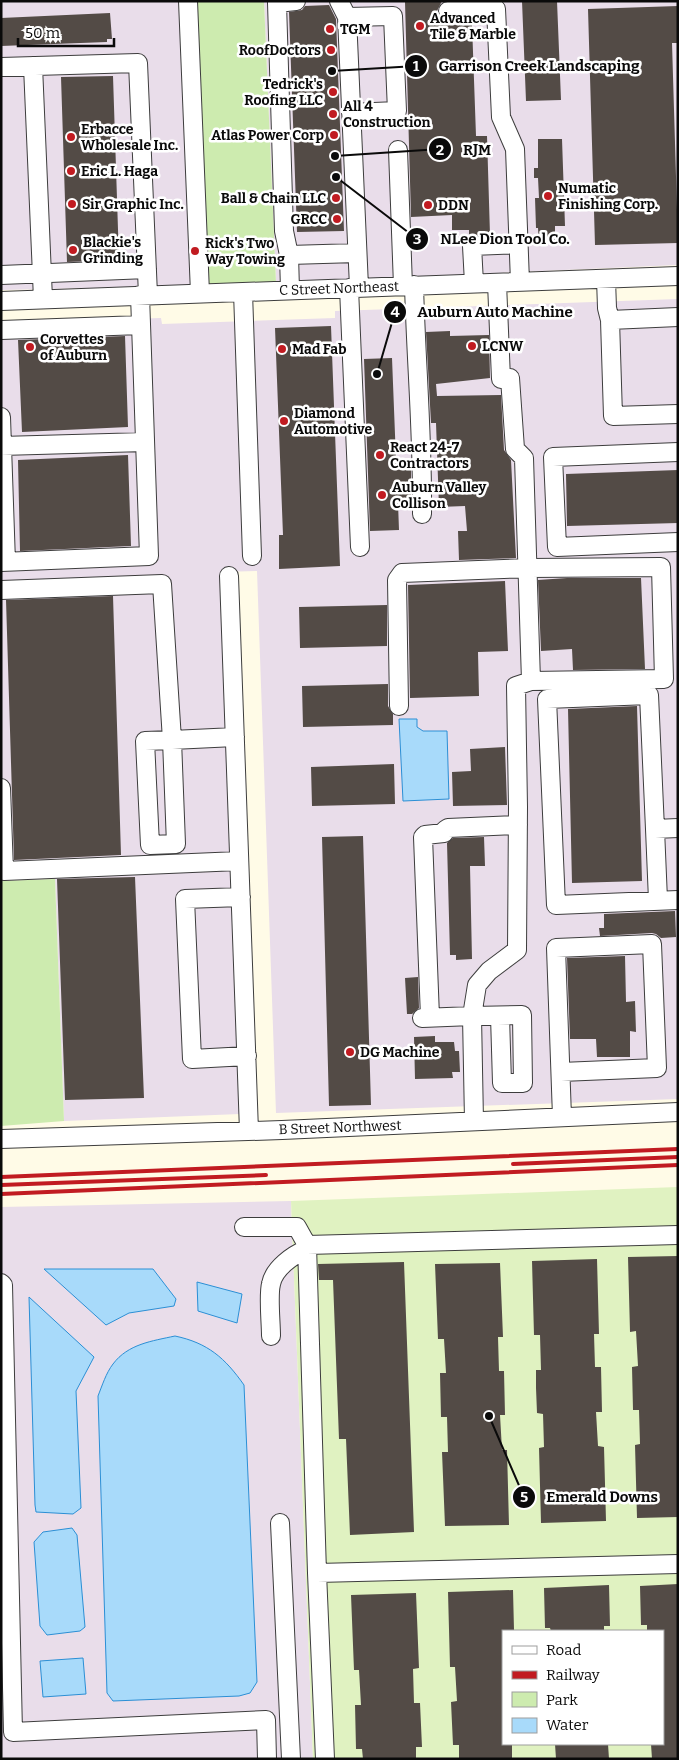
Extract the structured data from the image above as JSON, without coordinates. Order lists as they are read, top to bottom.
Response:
{
  "streets": {
    "street": ["C Street Northeast", "B Street Northwest"]
  },
  "places": [
    "Advanced Tile & Marble",
    "TGM",
    "RoofDoctors",
    "Garrison Creek Landscaping",
    "Tedrick's Roofing LLC",
    "All 4 Construction",
    "Atlas Power Corp",
    "Erbacce Wholesale Inc.",
    "RJM",
    "Eric L. Haga",
    "NLee Dion Tool Co.",
    "Numatic Finishing Corp.",
    "Ball & Chain LLC",
    "Sir Graphic Inc.",
    "DDN",
    "GRCC",
    "Blackie's Grinding",
    "Rick's Two Way Towing",
    "LCNW",
    "Corvettes of Auburn",
    "Mad Fab",
    "Auburn Auto Machine",
    "Diamond Automotive",
    "React 24-7 Contractors",
    "Auburn Valley Collison",
    "DG Machine",
    "Emerald Downs"
  ],
  "legend": [
    "Road",
    "Railway",
    "Park",
    "Water"
  ],
  "scale_bar": "50 m"
}
